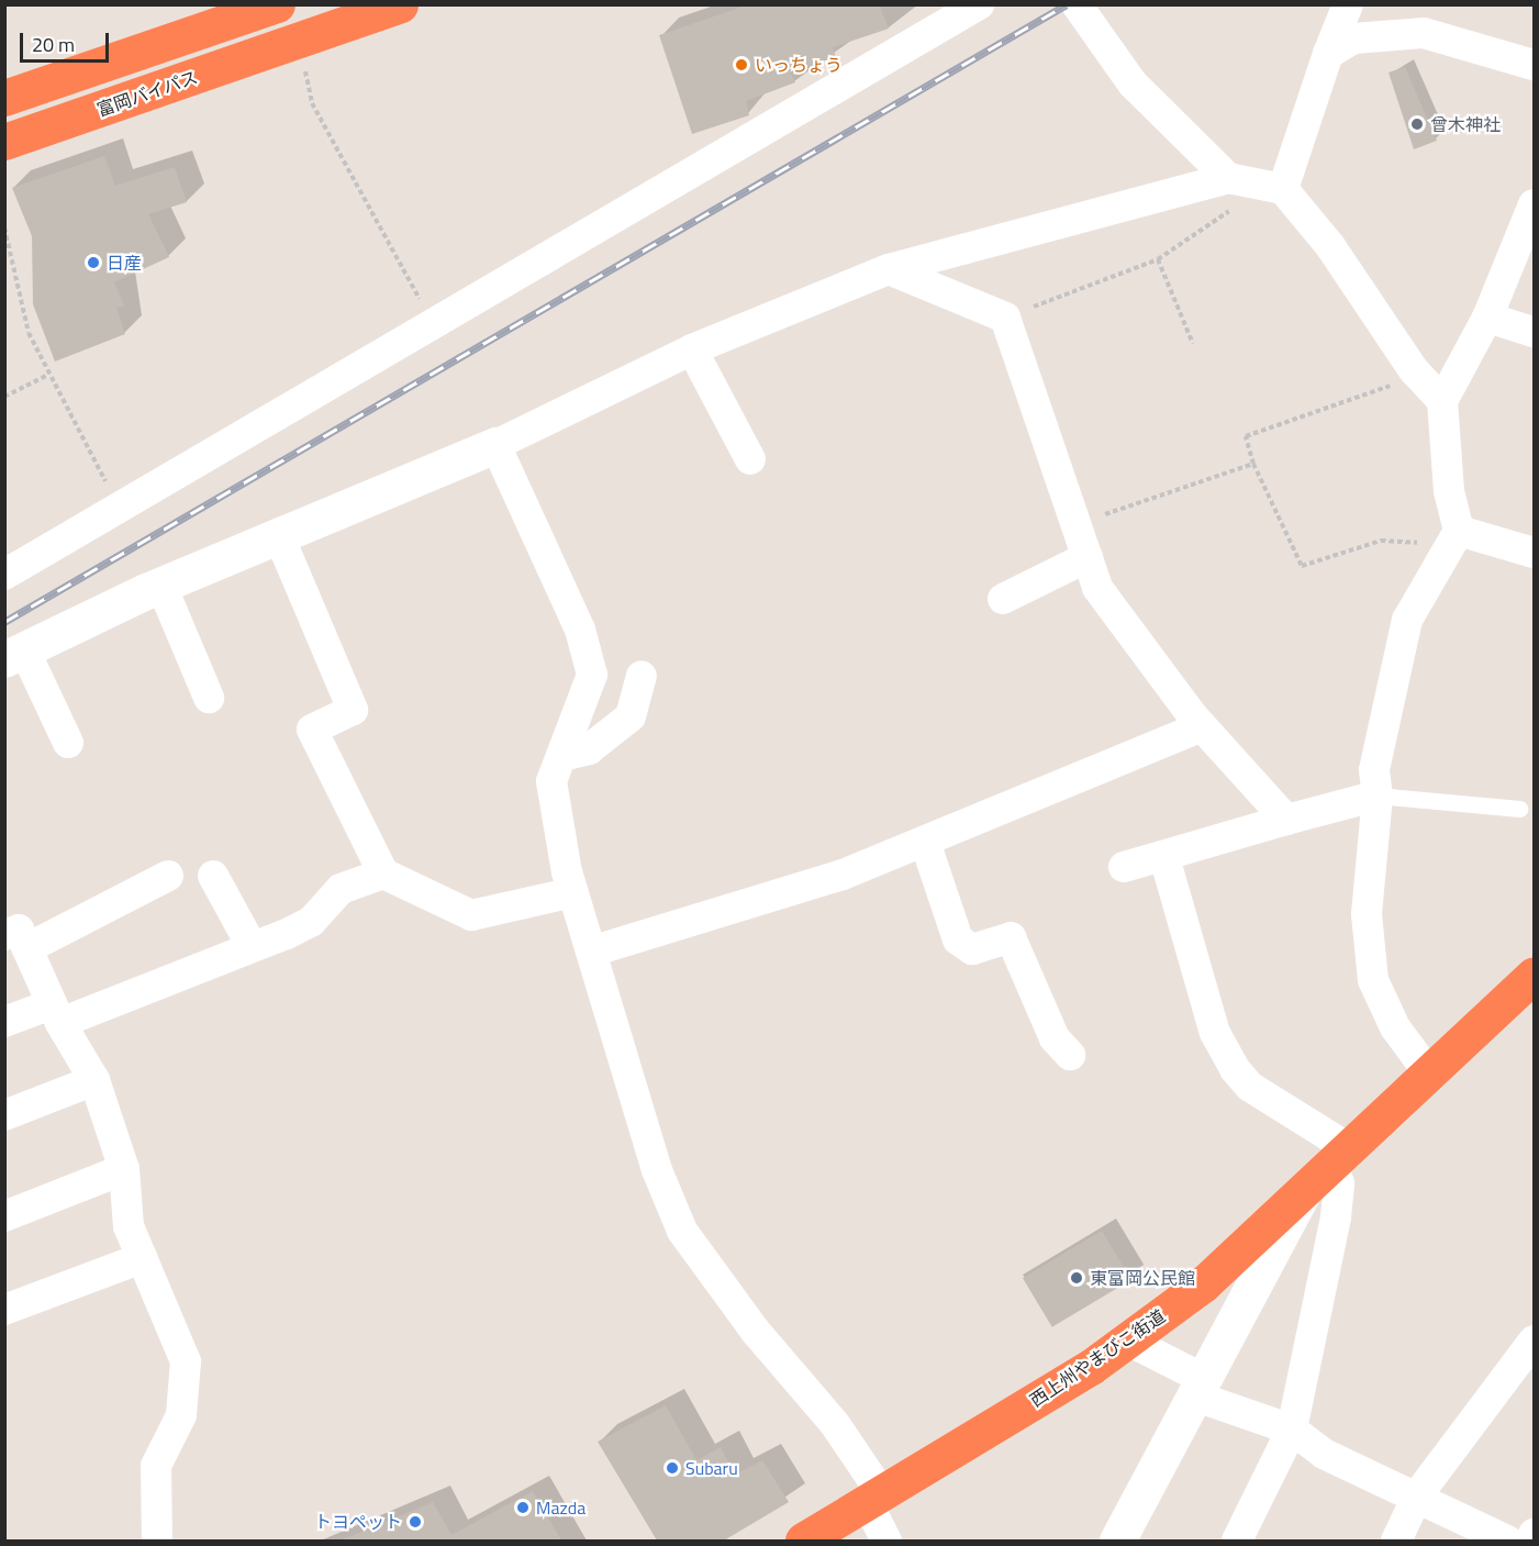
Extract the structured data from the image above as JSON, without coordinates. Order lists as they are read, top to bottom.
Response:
{
  "streets": {
    "highway": ["富岡バイパス", "西上州やまびこ街道"]
  },
  "places": [
    "いっちょう",
    "曾木神社",
    "日産",
    "東富岡公民館",
    "Subaru",
    "Mazda",
    "トヨペット"
  ],
  "scale_bar": "20 m"
}
